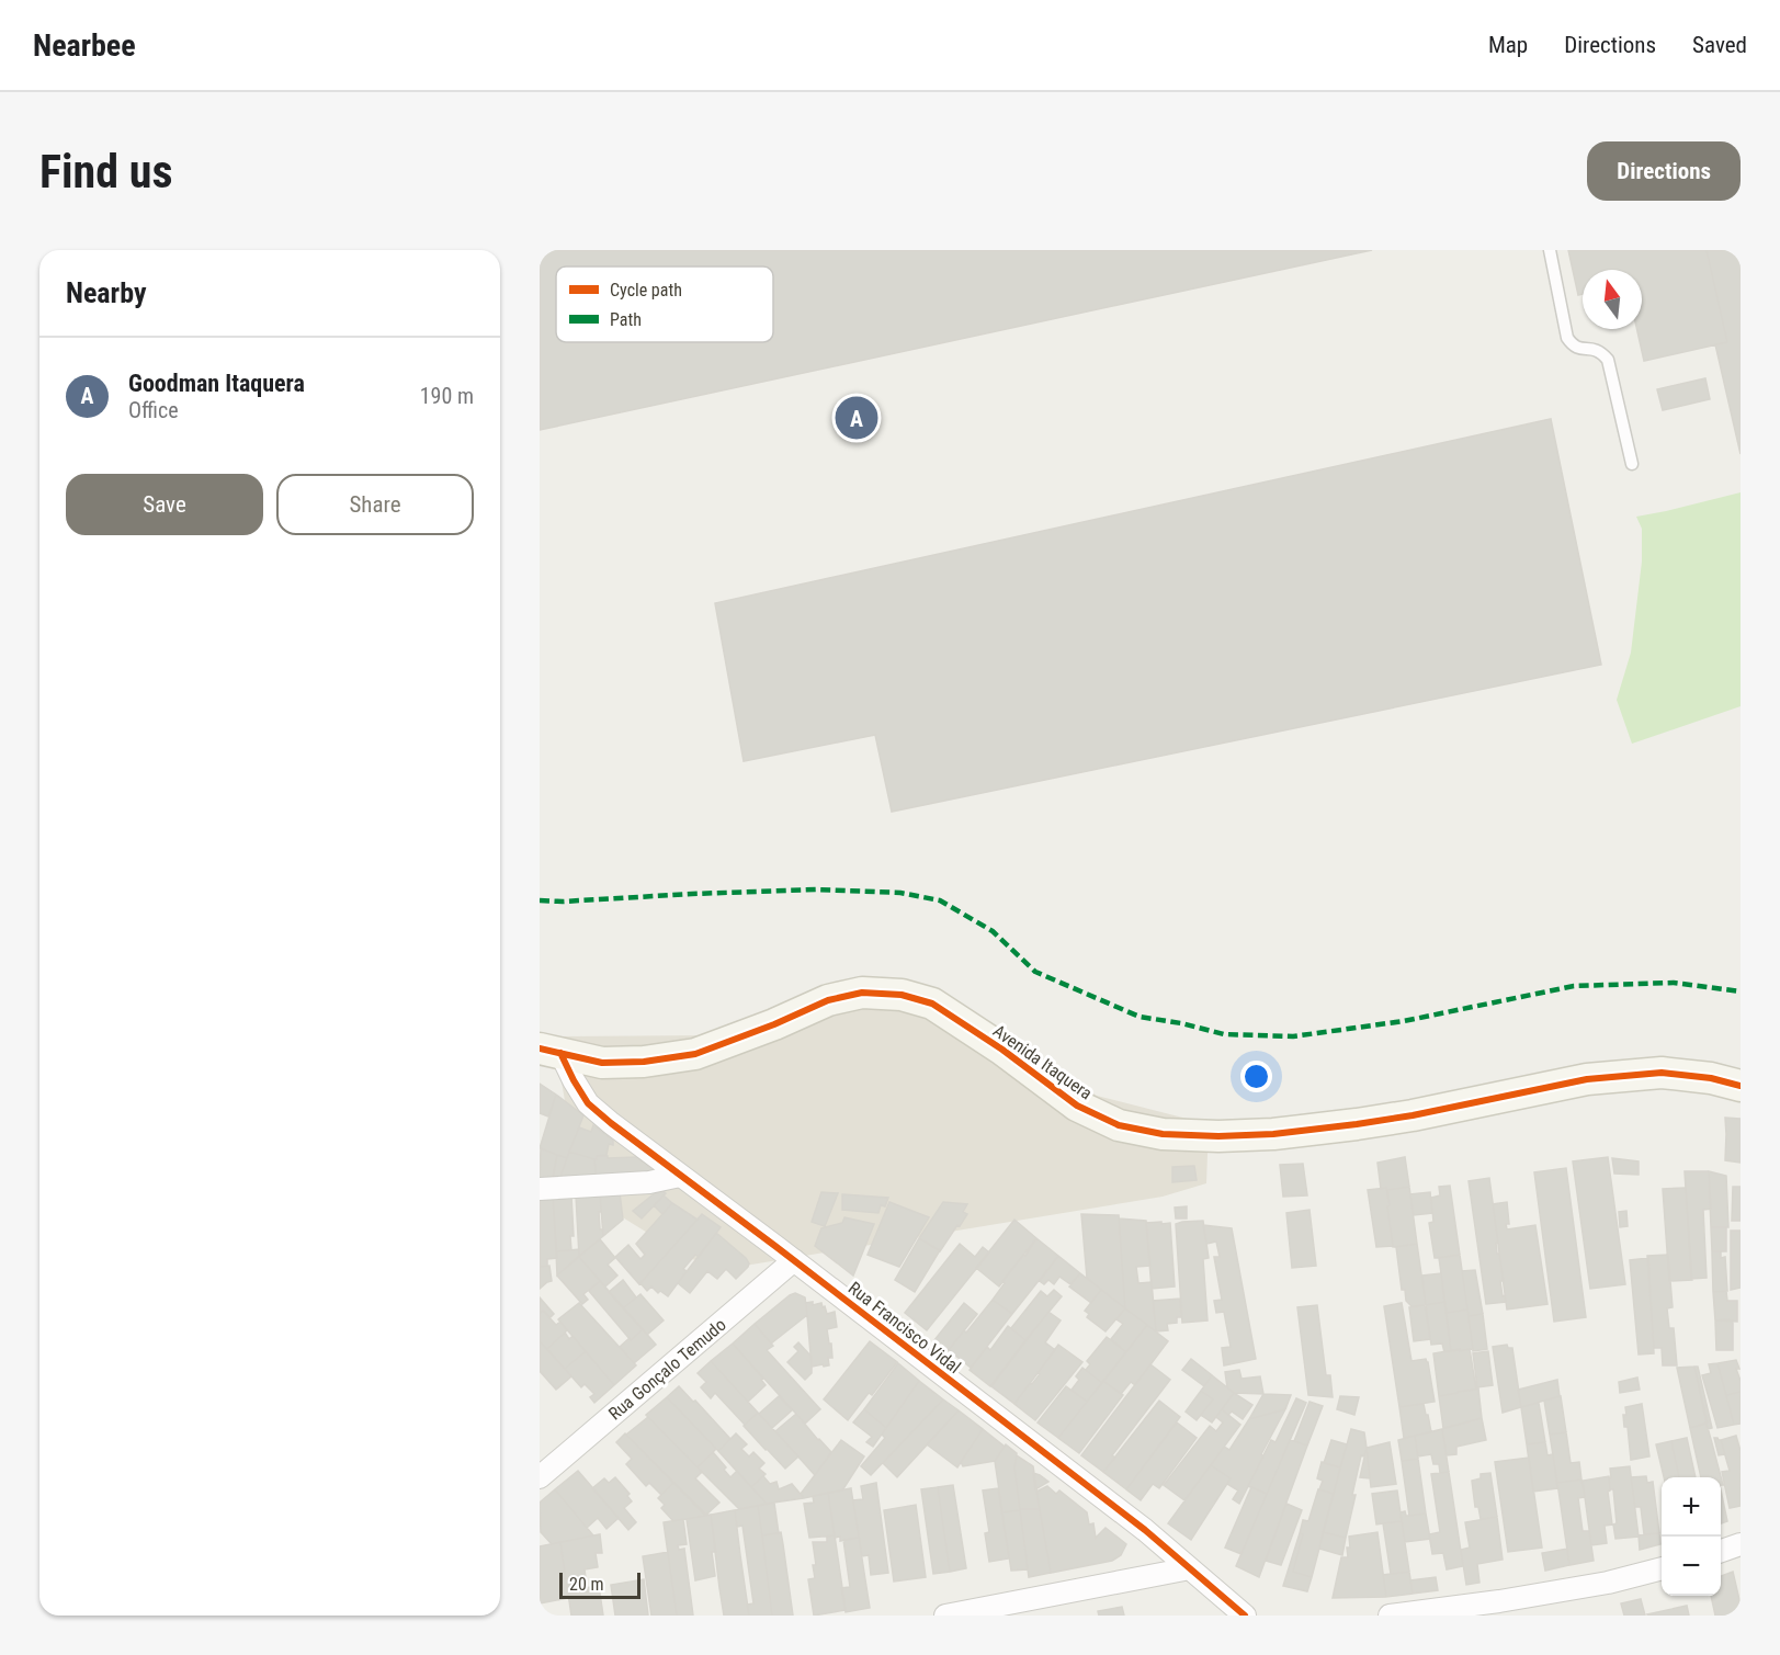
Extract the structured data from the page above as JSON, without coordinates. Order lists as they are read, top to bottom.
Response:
{
  "streets": {
    "street": ["Avenida Itaquera", "Rua Francisco Vidal", "Rua Gonçalo Temudo"]
  },
  "crossings": [
    ["Avenida Itaquera", "Rua Francisco Vidal"],
    ["Rua Francisco Vidal", "Rua Gonçalo Temudo"]
  ],
  "legend": ["Cycle path", "Path"],
  "scale_bar": "20 m",
  "north": "top",
  "page": {
    "header": "Nearbee",
    "nav": ["Map", "Directions", "Saved"],
    "buttons": [
      "Directions",
      ["Save", "Share"]
    ],
    "title": "Find us",
    "heading": "Nearby",
    "list": [
      {
        "mark": "A",
        "name": "Goodman Itaquera",
        "note": "Office",
        "value": "190 m"
      }
    ],
    "pins": "A",
    "map_buttons": ["+", "−"],
    "scale": "20 m"
  }
}
